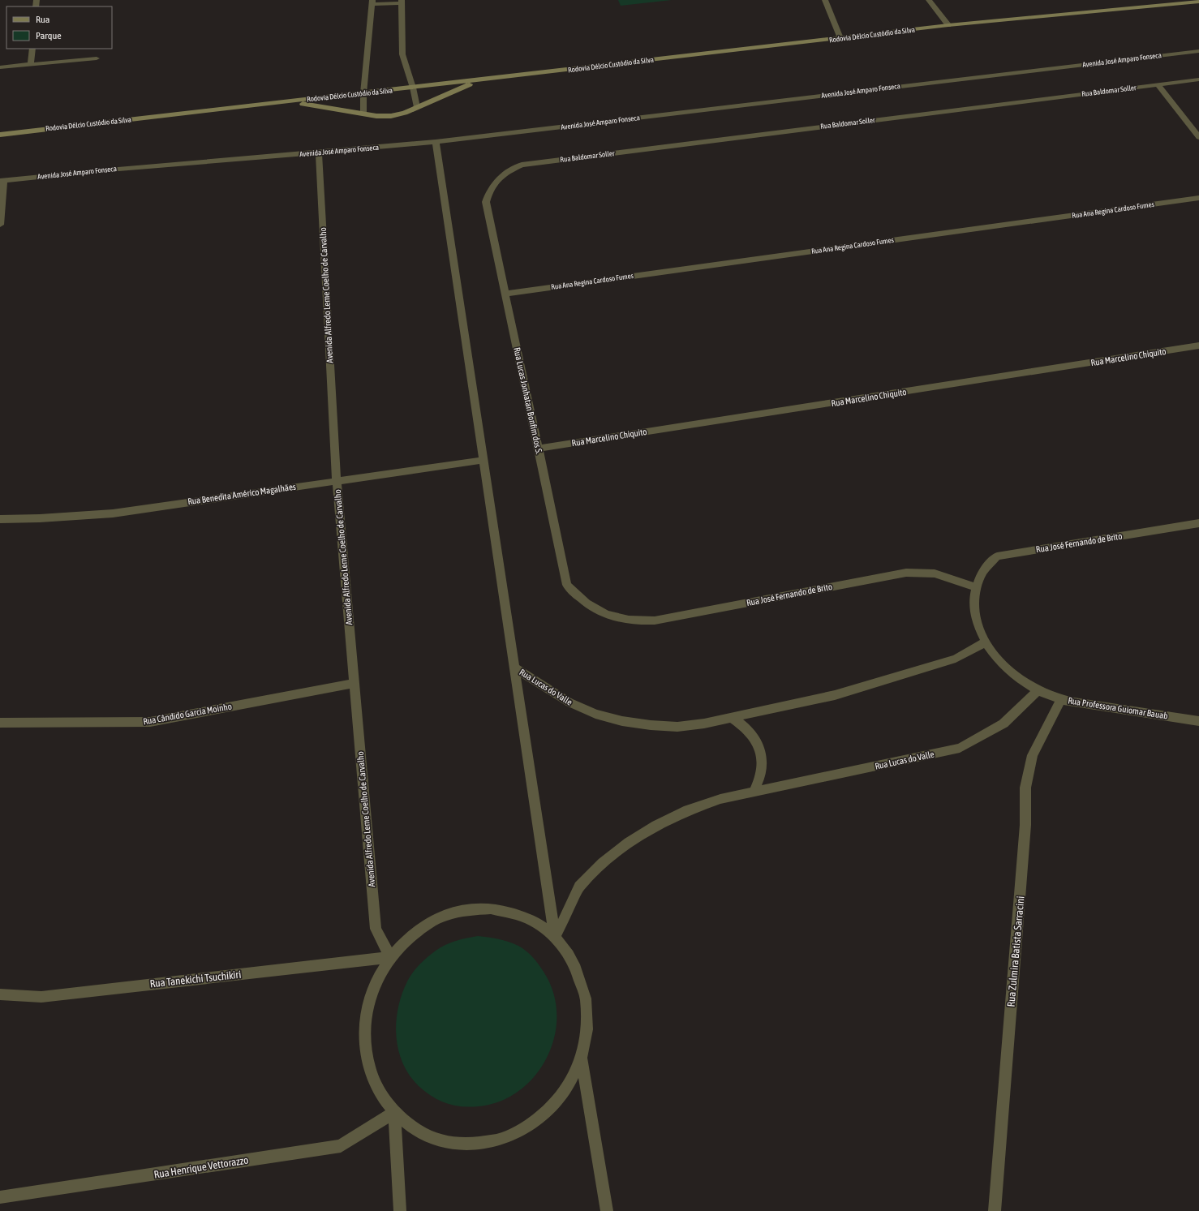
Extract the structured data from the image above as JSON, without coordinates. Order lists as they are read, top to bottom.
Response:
{
  "streets": {
    "main road": ["Rodovia Délcio Custódio da Silva"],
    "street": [
      "Avenida José Amparo Fonseca",
      "Rua Baldomar Soller",
      "Rua Ana Regina Cardoso Fumes",
      "Avenida Alfredo Leme Coelho de Carvalho",
      "Rua Marcelino Chiquito",
      "Rua Lucas Jonhatan Bonfim dos S.",
      "Rua Benedita Américo Magalhães",
      "Rua José Fernando de Brito",
      "Rua Lucas do Valle",
      "Rua Professora Guiomar Bauab",
      "Rua Cândido Garcia Moinho",
      "Rua Zulmira Batista Sarracini",
      "Rua Tanekichi Tsuchikiri",
      "Rua Henrique Vettorazzo"
    ]
  },
  "crossings": [
    ["Avenida José Amparo Fonseca", "Avenida Alfredo Leme Coelho de Carvalho"],
    ["Rua Baldomar Soller", "Rua Lucas Jonhatan Bonfim dos S."],
    ["Rua Ana Regina Cardoso Fumes", "Rua Lucas Jonhatan Bonfim dos S."],
    ["Avenida Alfredo Leme Coelho de Carvalho", "Rua Benedita Américo Magalhães"],
    ["Avenida Alfredo Leme Coelho de Carvalho", "Rua Cândido Garcia Moinho"],
    ["Avenida Alfredo Leme Coelho de Carvalho", "Rua Tanekichi Tsuchikiri"],
    ["Rua Marcelino Chiquito", "Rua Lucas Jonhatan Bonfim dos S."],
    ["Rua Lucas Jonhatan Bonfim dos S.", "Rua José Fernando de Brito"],
    ["Rua José Fernando de Brito", "Rua Lucas do Valle"],
    ["Rua José Fernando de Brito", "Rua Professora Guiomar Bauab"],
    ["Rua Lucas do Valle", "Rua Professora Guiomar Bauab"],
    ["Rua Professora Guiomar Bauab", "Rua Zulmira Batista Sarracini"]
  ],
  "legend": ["Rua", "Parque"]
}
